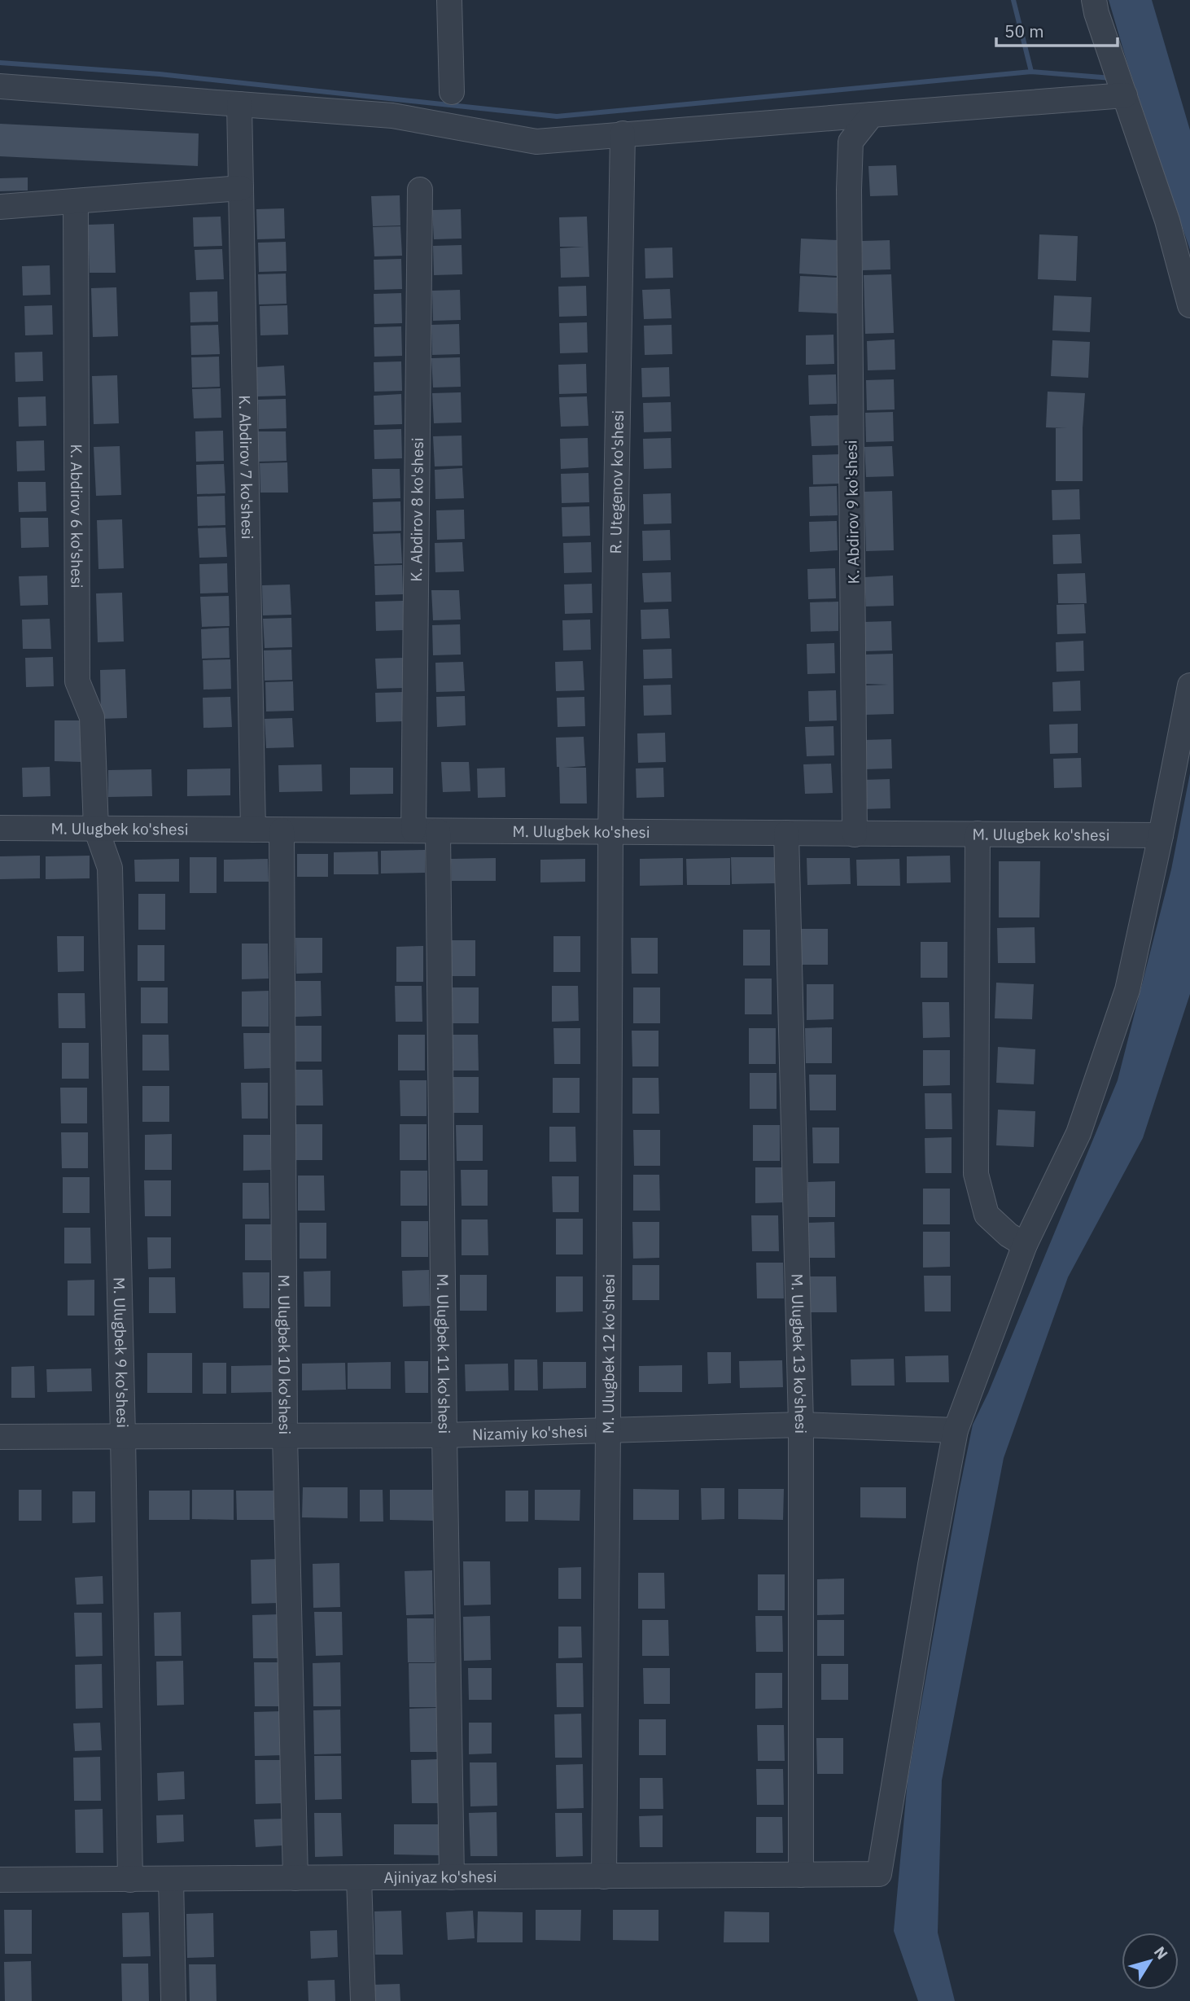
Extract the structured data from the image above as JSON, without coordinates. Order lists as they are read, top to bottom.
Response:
{
  "streets": {
    "street": [
      "K. Abdirov 7 ko'shesi",
      "R. Utegenov ko'shesi",
      "K. Abdirov 8 ko'shesi",
      "K. Abdirov 9 ko'shesi",
      "K. Abdirov 6 ko'shesi",
      "M. Ulugbek ko'shesi",
      "M. Ulugbek 9 ko'shesi",
      "M. Ulugbek 11 ko'shesi",
      "M. Ulugbek 12 ko'shesi",
      "M. Ulugbek 13 ko'shesi",
      "M. Ulugbek 10 ko'shesi",
      "Nizamiy ko'shesi",
      "Ajiniyaz ko'shesi"
    ]
  },
  "crossings": [
    ["K. Abdirov 7 ko'shesi", "M. Ulugbek ko'shesi"],
    ["R. Utegenov ko'shesi", "M. Ulugbek ko'shesi"],
    ["R. Utegenov ko'shesi", "M. Ulugbek 12 ko'shesi"],
    ["K. Abdirov 8 ko'shesi", "M. Ulugbek ko'shesi"],
    ["K. Abdirov 9 ko'shesi", "M. Ulugbek ko'shesi"],
    ["K. Abdirov 6 ko'shesi", "M. Ulugbek ko'shesi"],
    ["K. Abdirov 6 ko'shesi", "M. Ulugbek 9 ko'shesi"],
    ["M. Ulugbek ko'shesi", "M. Ulugbek 9 ko'shesi"],
    ["M. Ulugbek ko'shesi", "M. Ulugbek 11 ko'shesi"],
    ["M. Ulugbek ko'shesi", "M. Ulugbek 12 ko'shesi"],
    ["M. Ulugbek ko'shesi", "M. Ulugbek 13 ko'shesi"],
    ["M. Ulugbek ko'shesi", "M. Ulugbek 10 ko'shesi"],
    ["M. Ulugbek 9 ko'shesi", "Nizamiy ko'shesi"],
    ["M. Ulugbek 9 ko'shesi", "Ajiniyaz ko'shesi"],
    ["M. Ulugbek 11 ko'shesi", "Nizamiy ko'shesi"],
    ["M. Ulugbek 11 ko'shesi", "Ajiniyaz ko'shesi"],
    ["M. Ulugbek 12 ko'shesi", "Nizamiy ko'shesi"],
    ["M. Ulugbek 12 ko'shesi", "Ajiniyaz ko'shesi"],
    ["M. Ulugbek 13 ko'shesi", "Nizamiy ko'shesi"],
    ["M. Ulugbek 13 ko'shesi", "Ajiniyaz ko'shesi"],
    ["M. Ulugbek 10 ko'shesi", "Nizamiy ko'shesi"],
    ["M. Ulugbek 10 ko'shesi", "Ajiniyaz ko'shesi"],
    ["Nizamiy ko'shesi", "Ajiniyaz ko'shesi"]
  ],
  "scale_bar": "50 m",
  "north": "top right"
}
